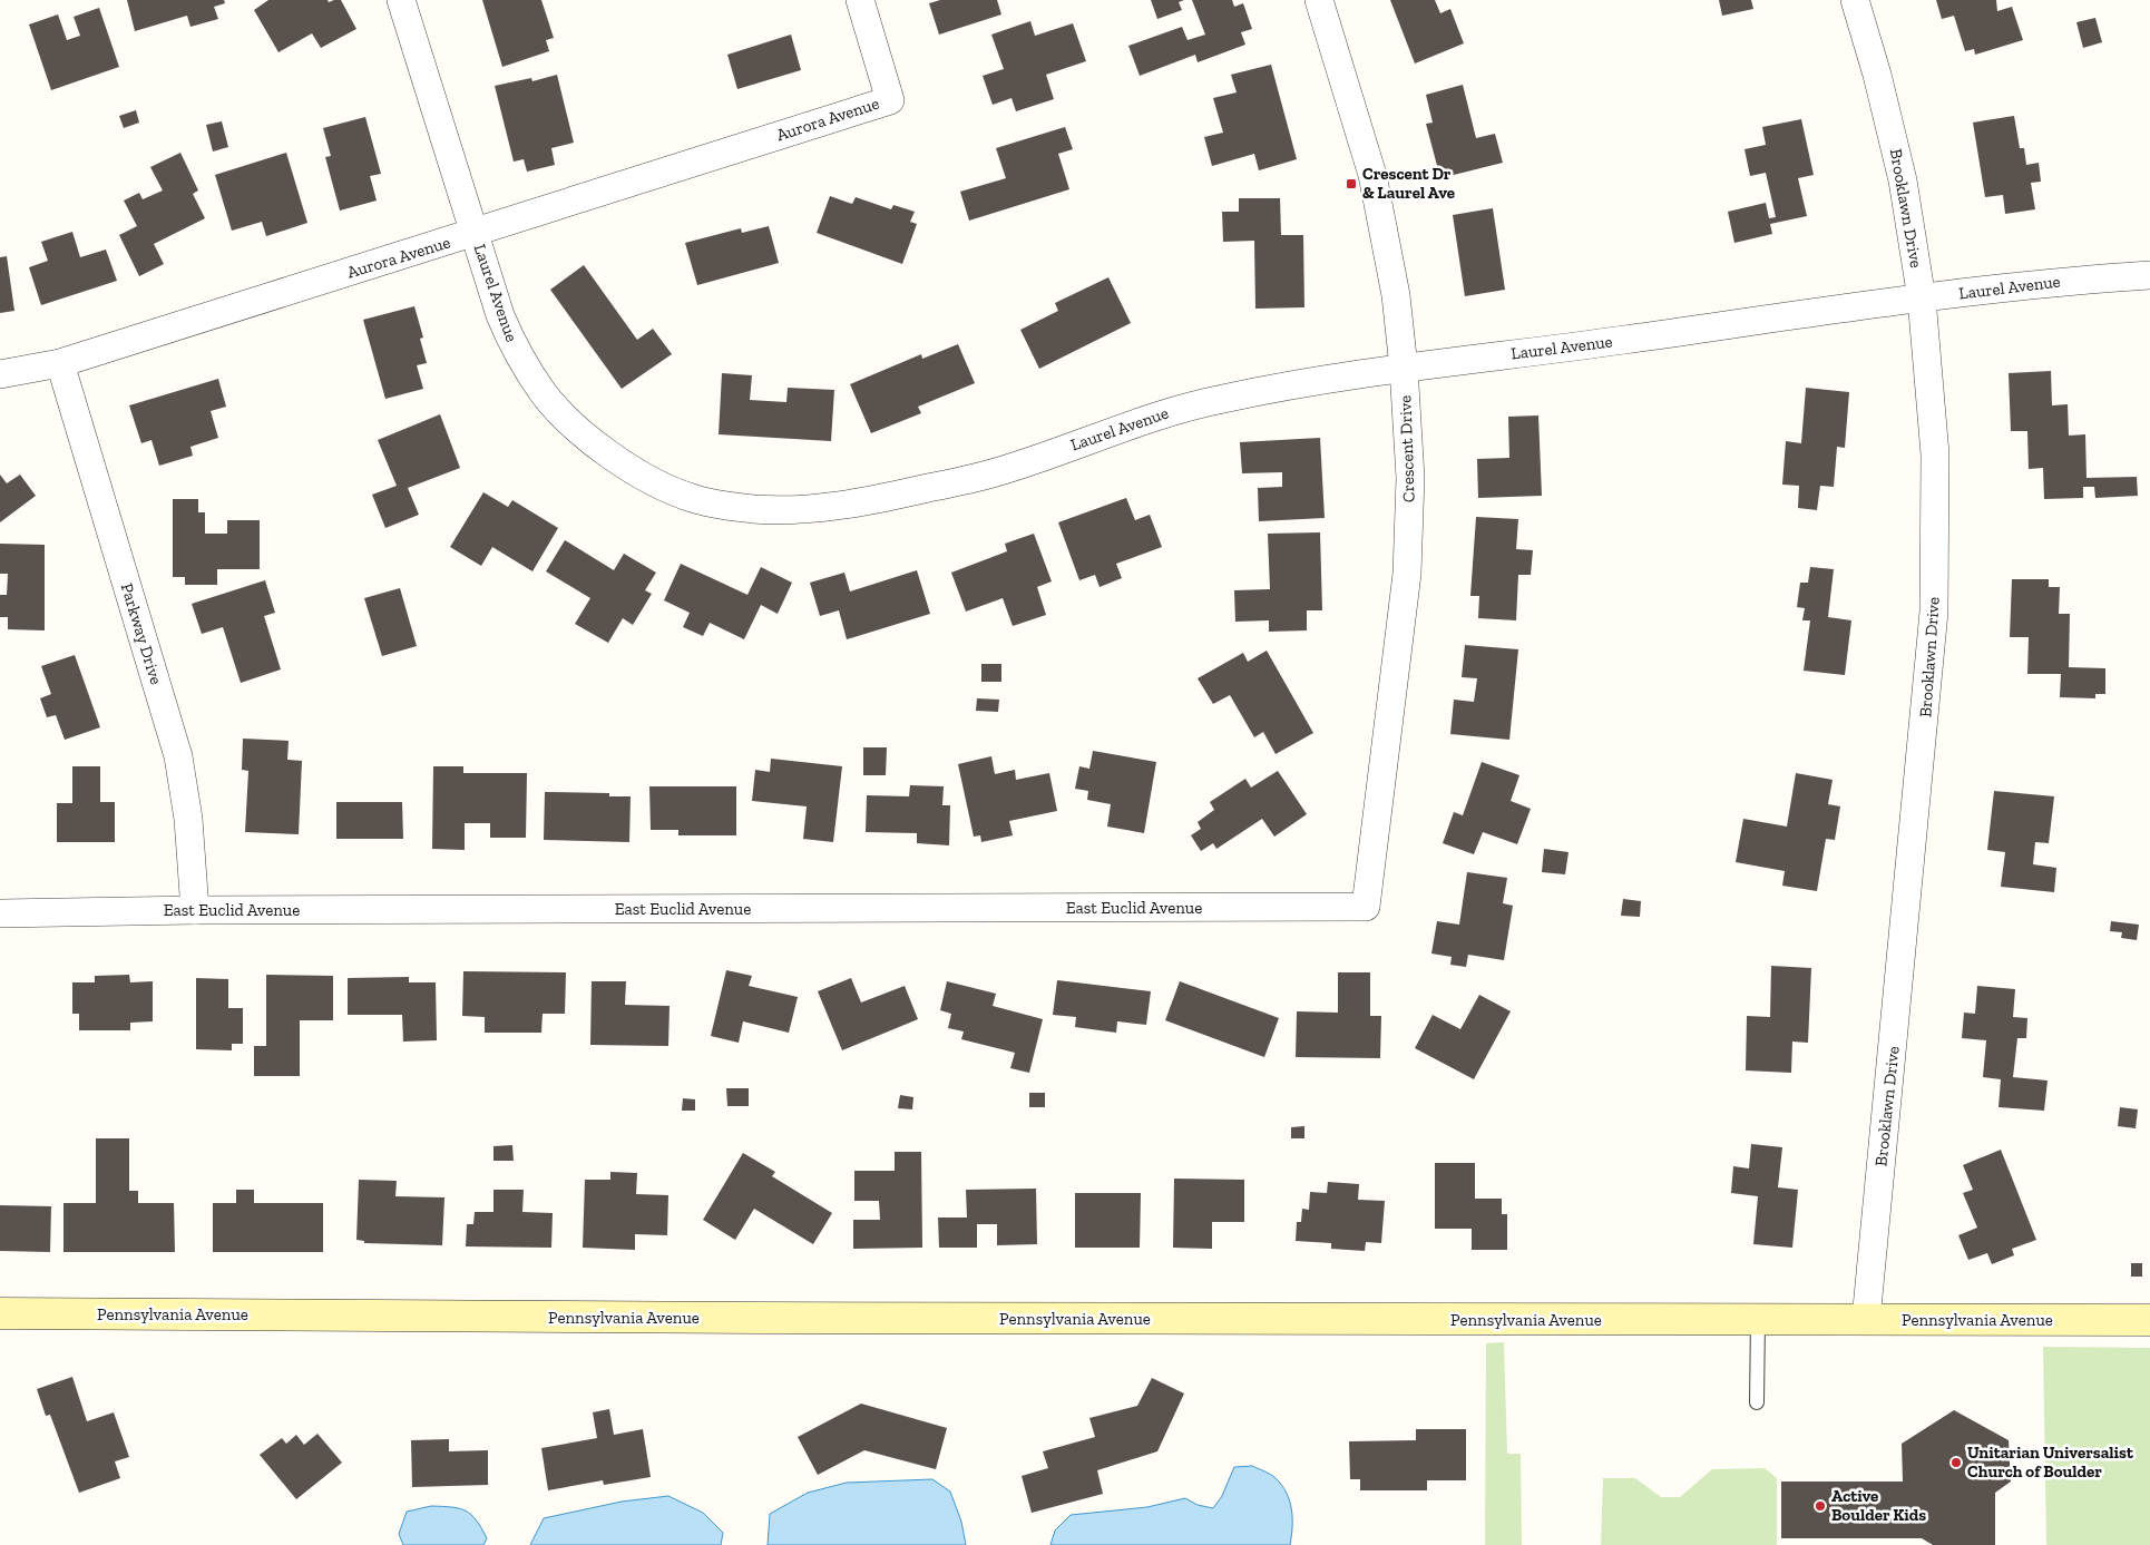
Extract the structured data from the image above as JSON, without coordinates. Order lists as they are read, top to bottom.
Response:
{
  "streets": {
    "street": [
      "Aurora Avenue",
      "Brooklawn Drive",
      "Laurel Avenue",
      "Crescent Drive",
      "Parkway Drive",
      "East Euclid Avenue",
      "Pennsylvania Avenue"
    ]
  },
  "crossings": [
    ["Aurora Avenue", "Laurel Avenue"],
    ["Aurora Avenue", "Parkway Drive"],
    ["Brooklawn Drive", "Laurel Avenue"],
    ["Brooklawn Drive", "Pennsylvania Avenue"],
    ["Laurel Avenue", "Crescent Drive"],
    ["Crescent Drive", "East Euclid Avenue"],
    ["Parkway Drive", "East Euclid Avenue"]
  ],
  "places": {
    "transit": ["Crescent Dr & Laurel Ave"],
    "other": ["Unitarian Universalist Church of Boulder", "Active Boulder Kids"]
  }
}
